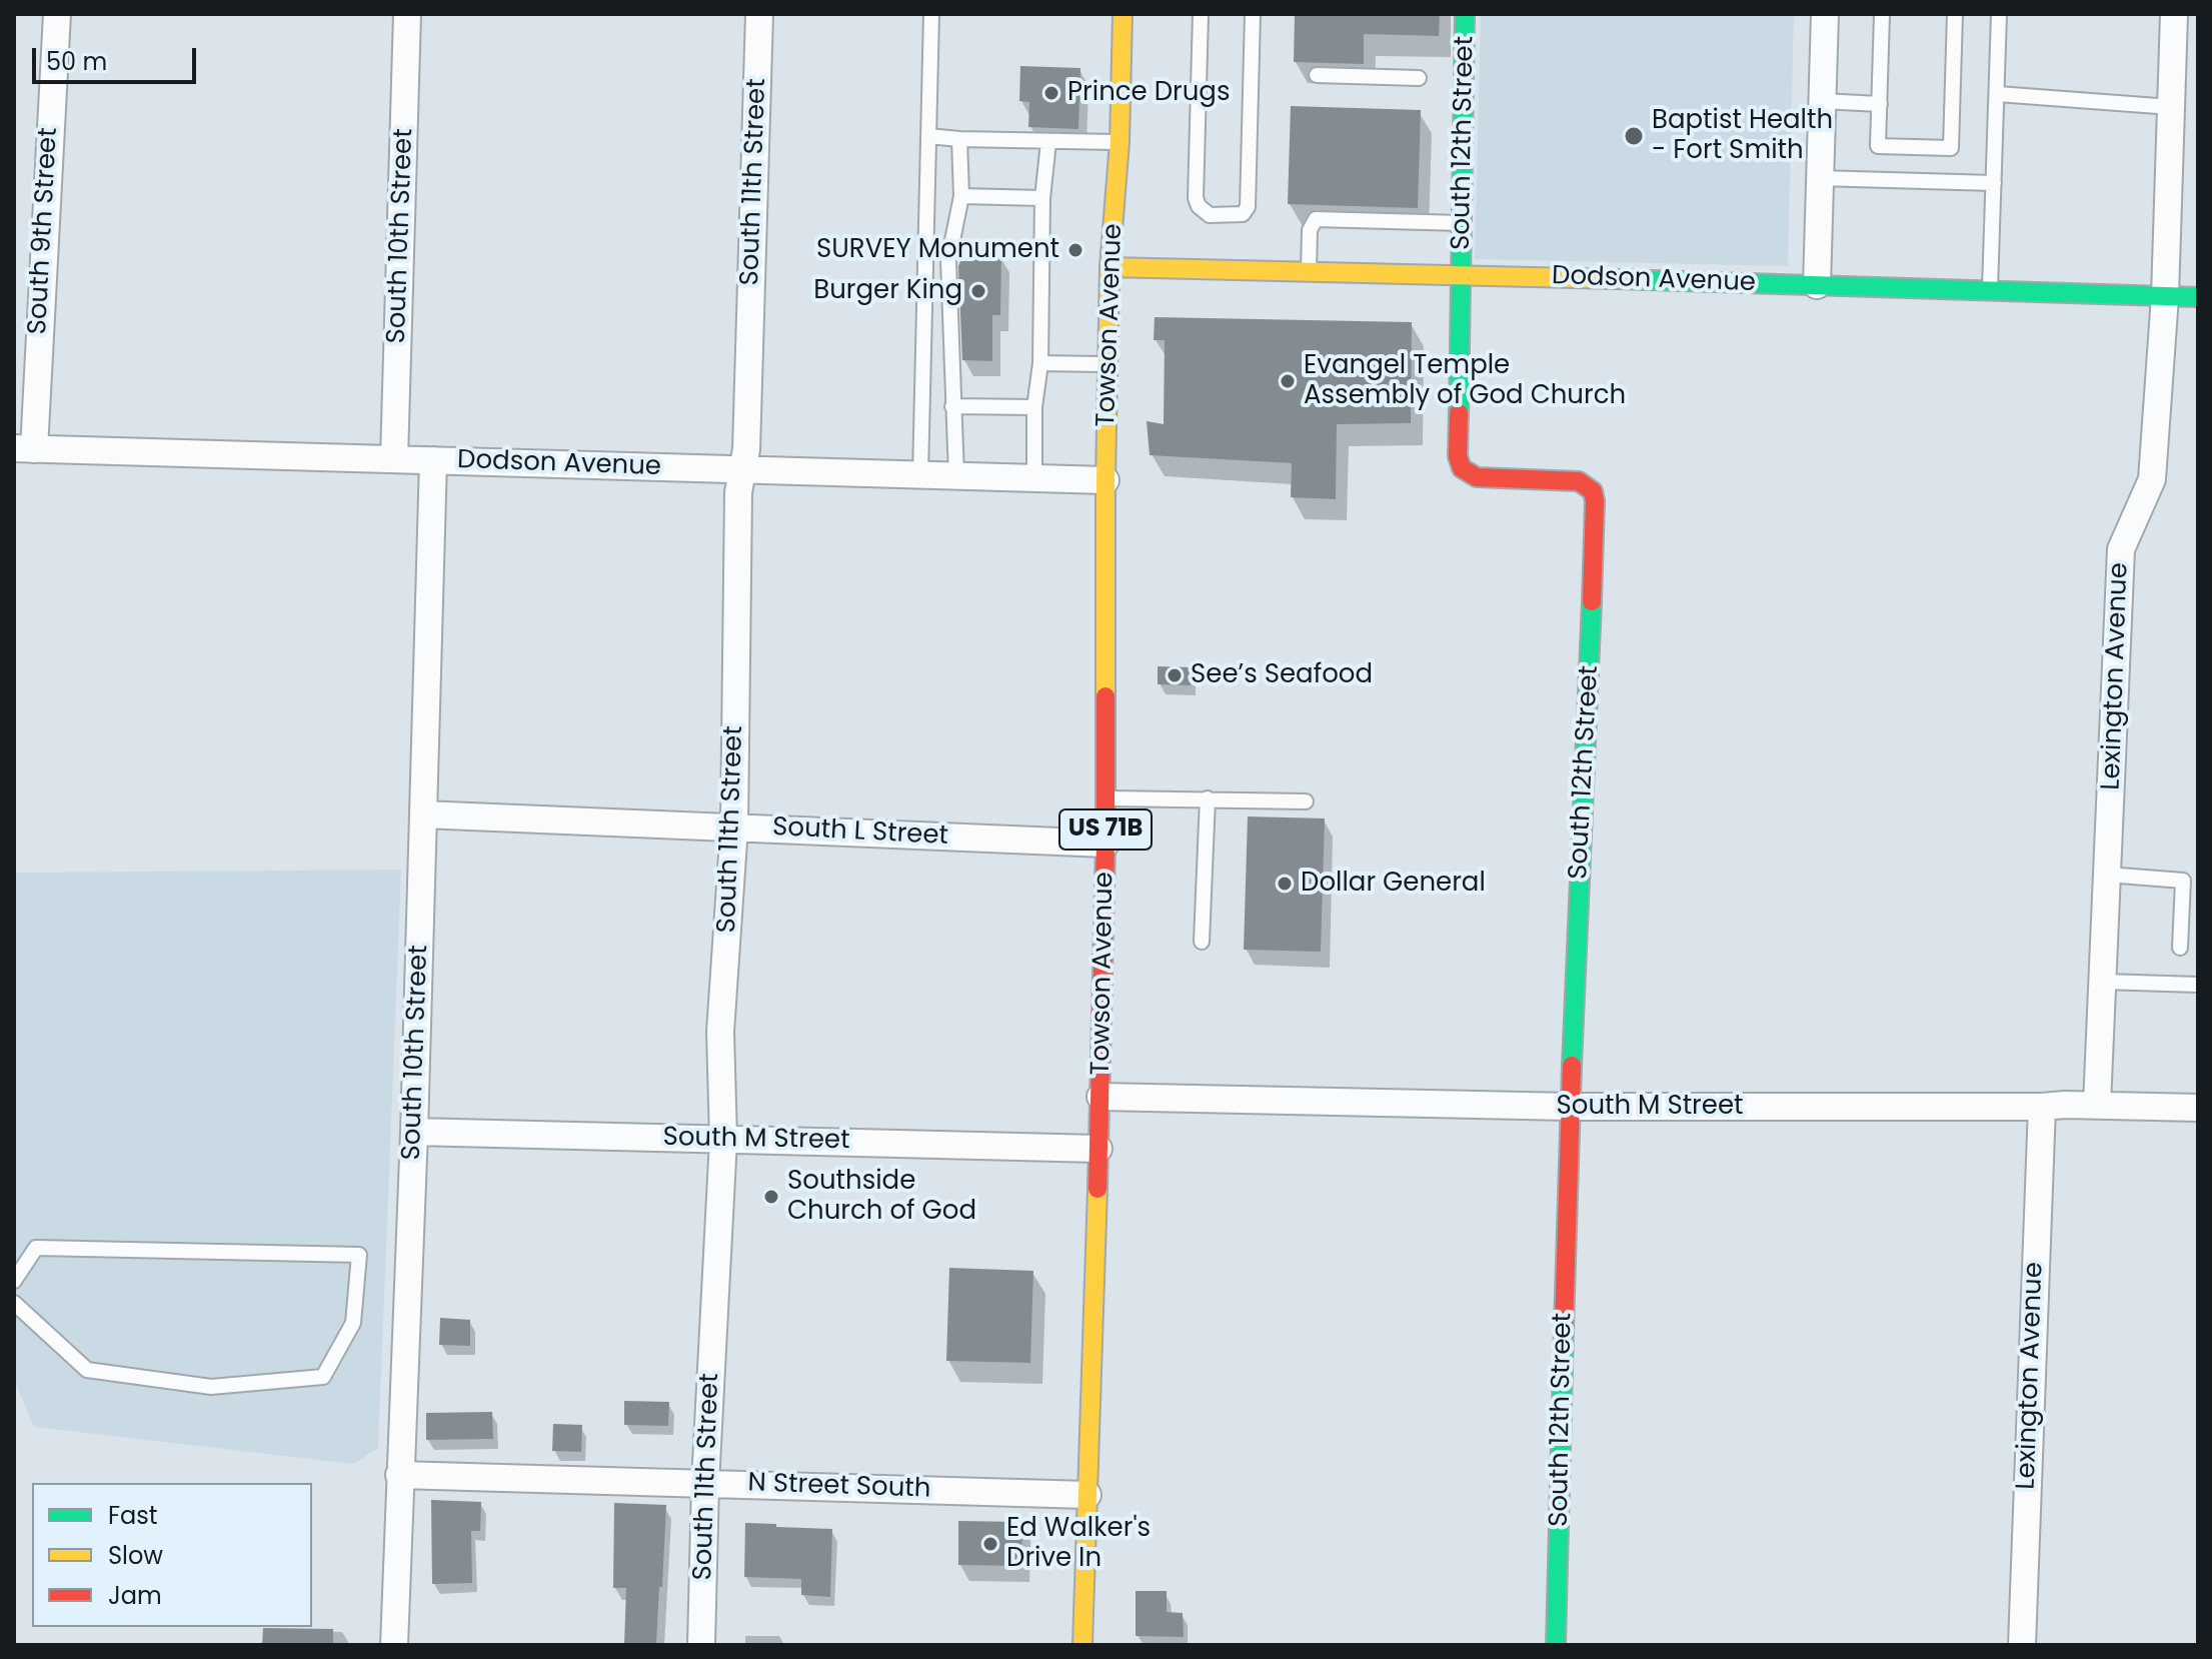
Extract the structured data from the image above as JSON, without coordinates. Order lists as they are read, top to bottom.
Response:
{
  "streets": {
    "street": [
      "South 12th Street",
      "South 11th Street",
      "South 9th Street",
      "South 10th Street",
      "Dodson Avenue",
      "Towson Avenue",
      "Lexington Avenue",
      "US 71B",
      "South L Street",
      "South M Street",
      "N Street South"
    ]
  },
  "crossings": [
    ["South 12th Street", "Dodson Avenue"],
    ["South 12th Street", "South M Street"],
    ["South 11th Street", "Dodson Avenue"],
    ["South 11th Street", "South L Street"],
    ["South 11th Street", "South M Street"],
    ["South 11th Street", "N Street South"],
    ["South 9th Street", "Dodson Avenue"],
    ["South 10th Street", "Dodson Avenue"],
    ["South 10th Street", "South L Street"],
    ["South 10th Street", "South M Street"],
    ["South 10th Street", "N Street South"],
    ["Dodson Avenue", "Towson Avenue"],
    ["Dodson Avenue", "Lexington Avenue"],
    ["Towson Avenue", "South L Street"],
    ["Towson Avenue", "South M Street"],
    ["Towson Avenue", "N Street South"],
    ["Lexington Avenue", "South M Street"]
  ],
  "places": [
    "Prince Drugs",
    "Baptist Health - Fort Smith",
    "SURVEY Monument",
    "Burger King",
    "Evangel Temple Assembly of God Church",
    "See’s Seafood",
    "Dollar General",
    "Southside Church of God",
    "Ed Walker's Drive In"
  ],
  "legend": ["Fast", "Slow", "Jam"],
  "scale_bar": "50 m"
}
